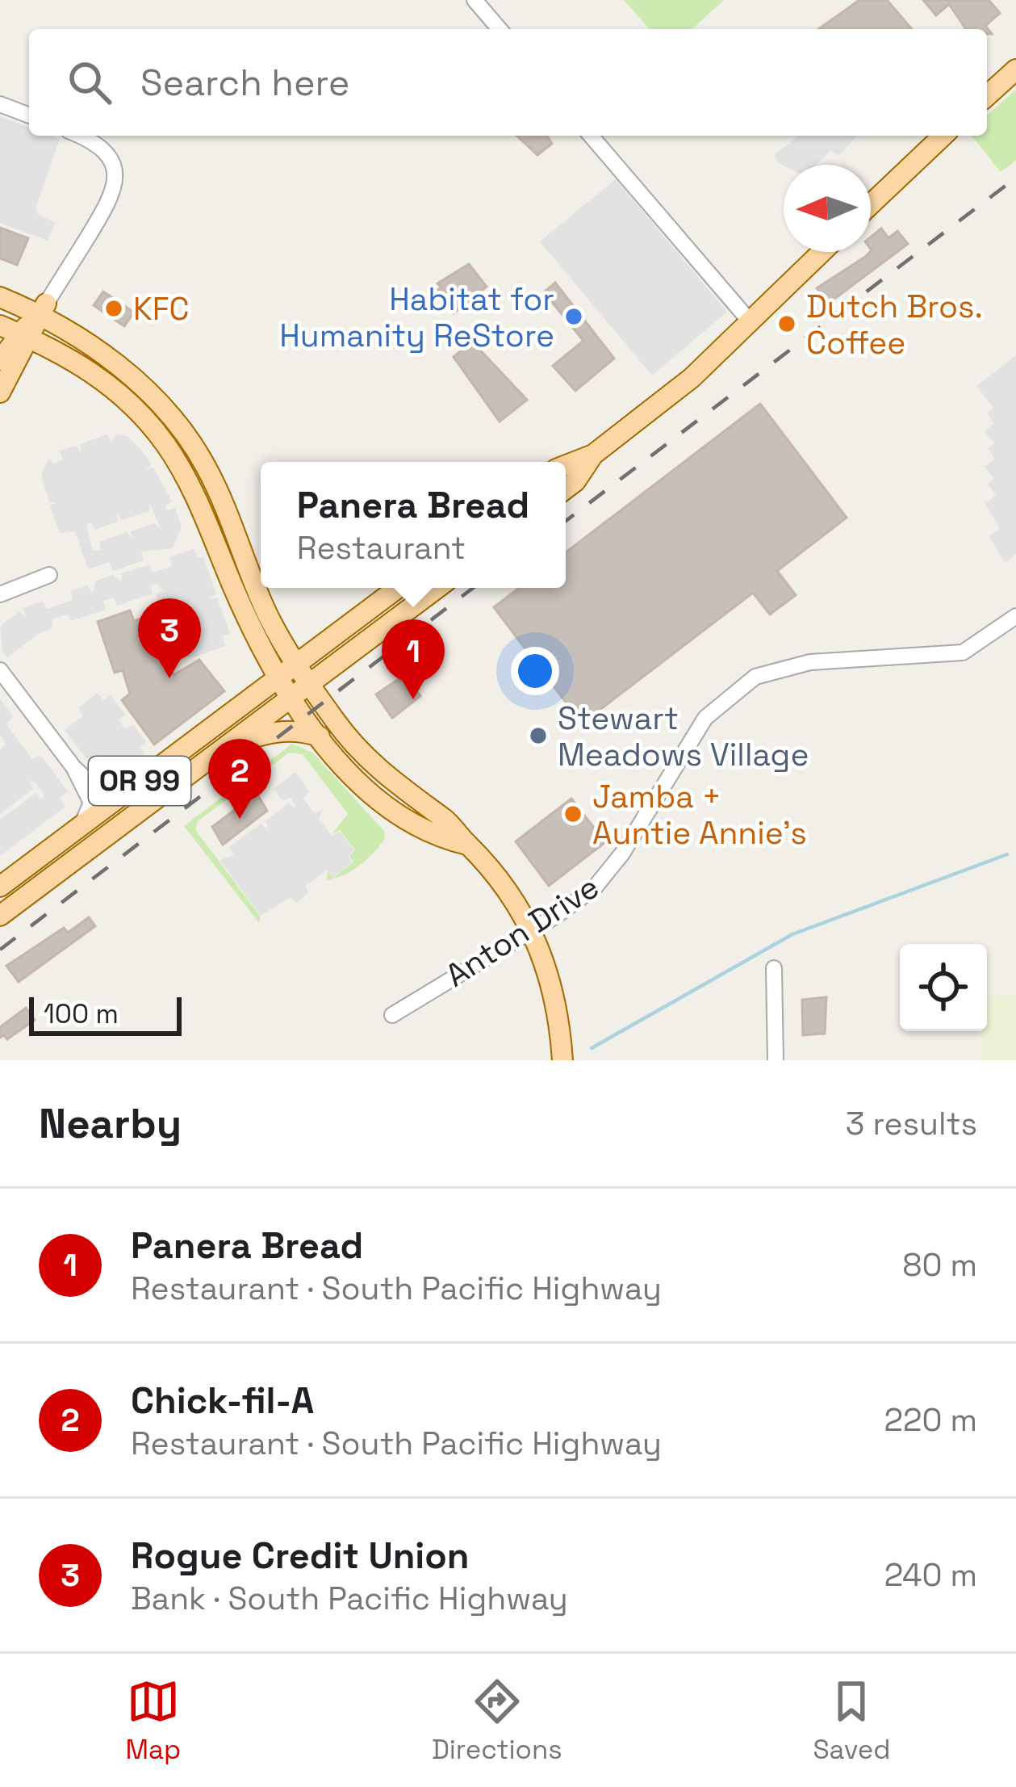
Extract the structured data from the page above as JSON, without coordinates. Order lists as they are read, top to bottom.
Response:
{
  "streets": {
    "main road": ["OR 99"],
    "street": ["Anton Drive"]
  },
  "places": [
    "KFC",
    "Habitat for Humanity ReStore",
    "Dutch Bros. Coffee",
    "Stewart Meadows Village",
    "Jamba + Auntie Annie's"
  ],
  "scale_bar": "100 m",
  "north": "left",
  "page": {
    "search": "Search here",
    "popup": ["Panera Bread", "Restaurant"],
    "pins": ["3", "1", "2"],
    "scale": "100 m",
    "heading": ["Nearby", "3 results"],
    "list": [
      {
        "mark": "1",
        "name": "Panera Bread",
        "note": "Restaurant · South Pacific Highway",
        "value": "80 m"
      },
      {
        "mark": "2",
        "name": "Chick-fil-A",
        "note": "Restaurant · South Pacific Highway",
        "value": "220 m"
      },
      {
        "mark": "3",
        "name": "Rogue Credit Union",
        "note": "Bank · South Pacific Highway",
        "value": "240 m"
      }
    ],
    "nav": ["Map", "Directions", "Saved"]
  }
}
